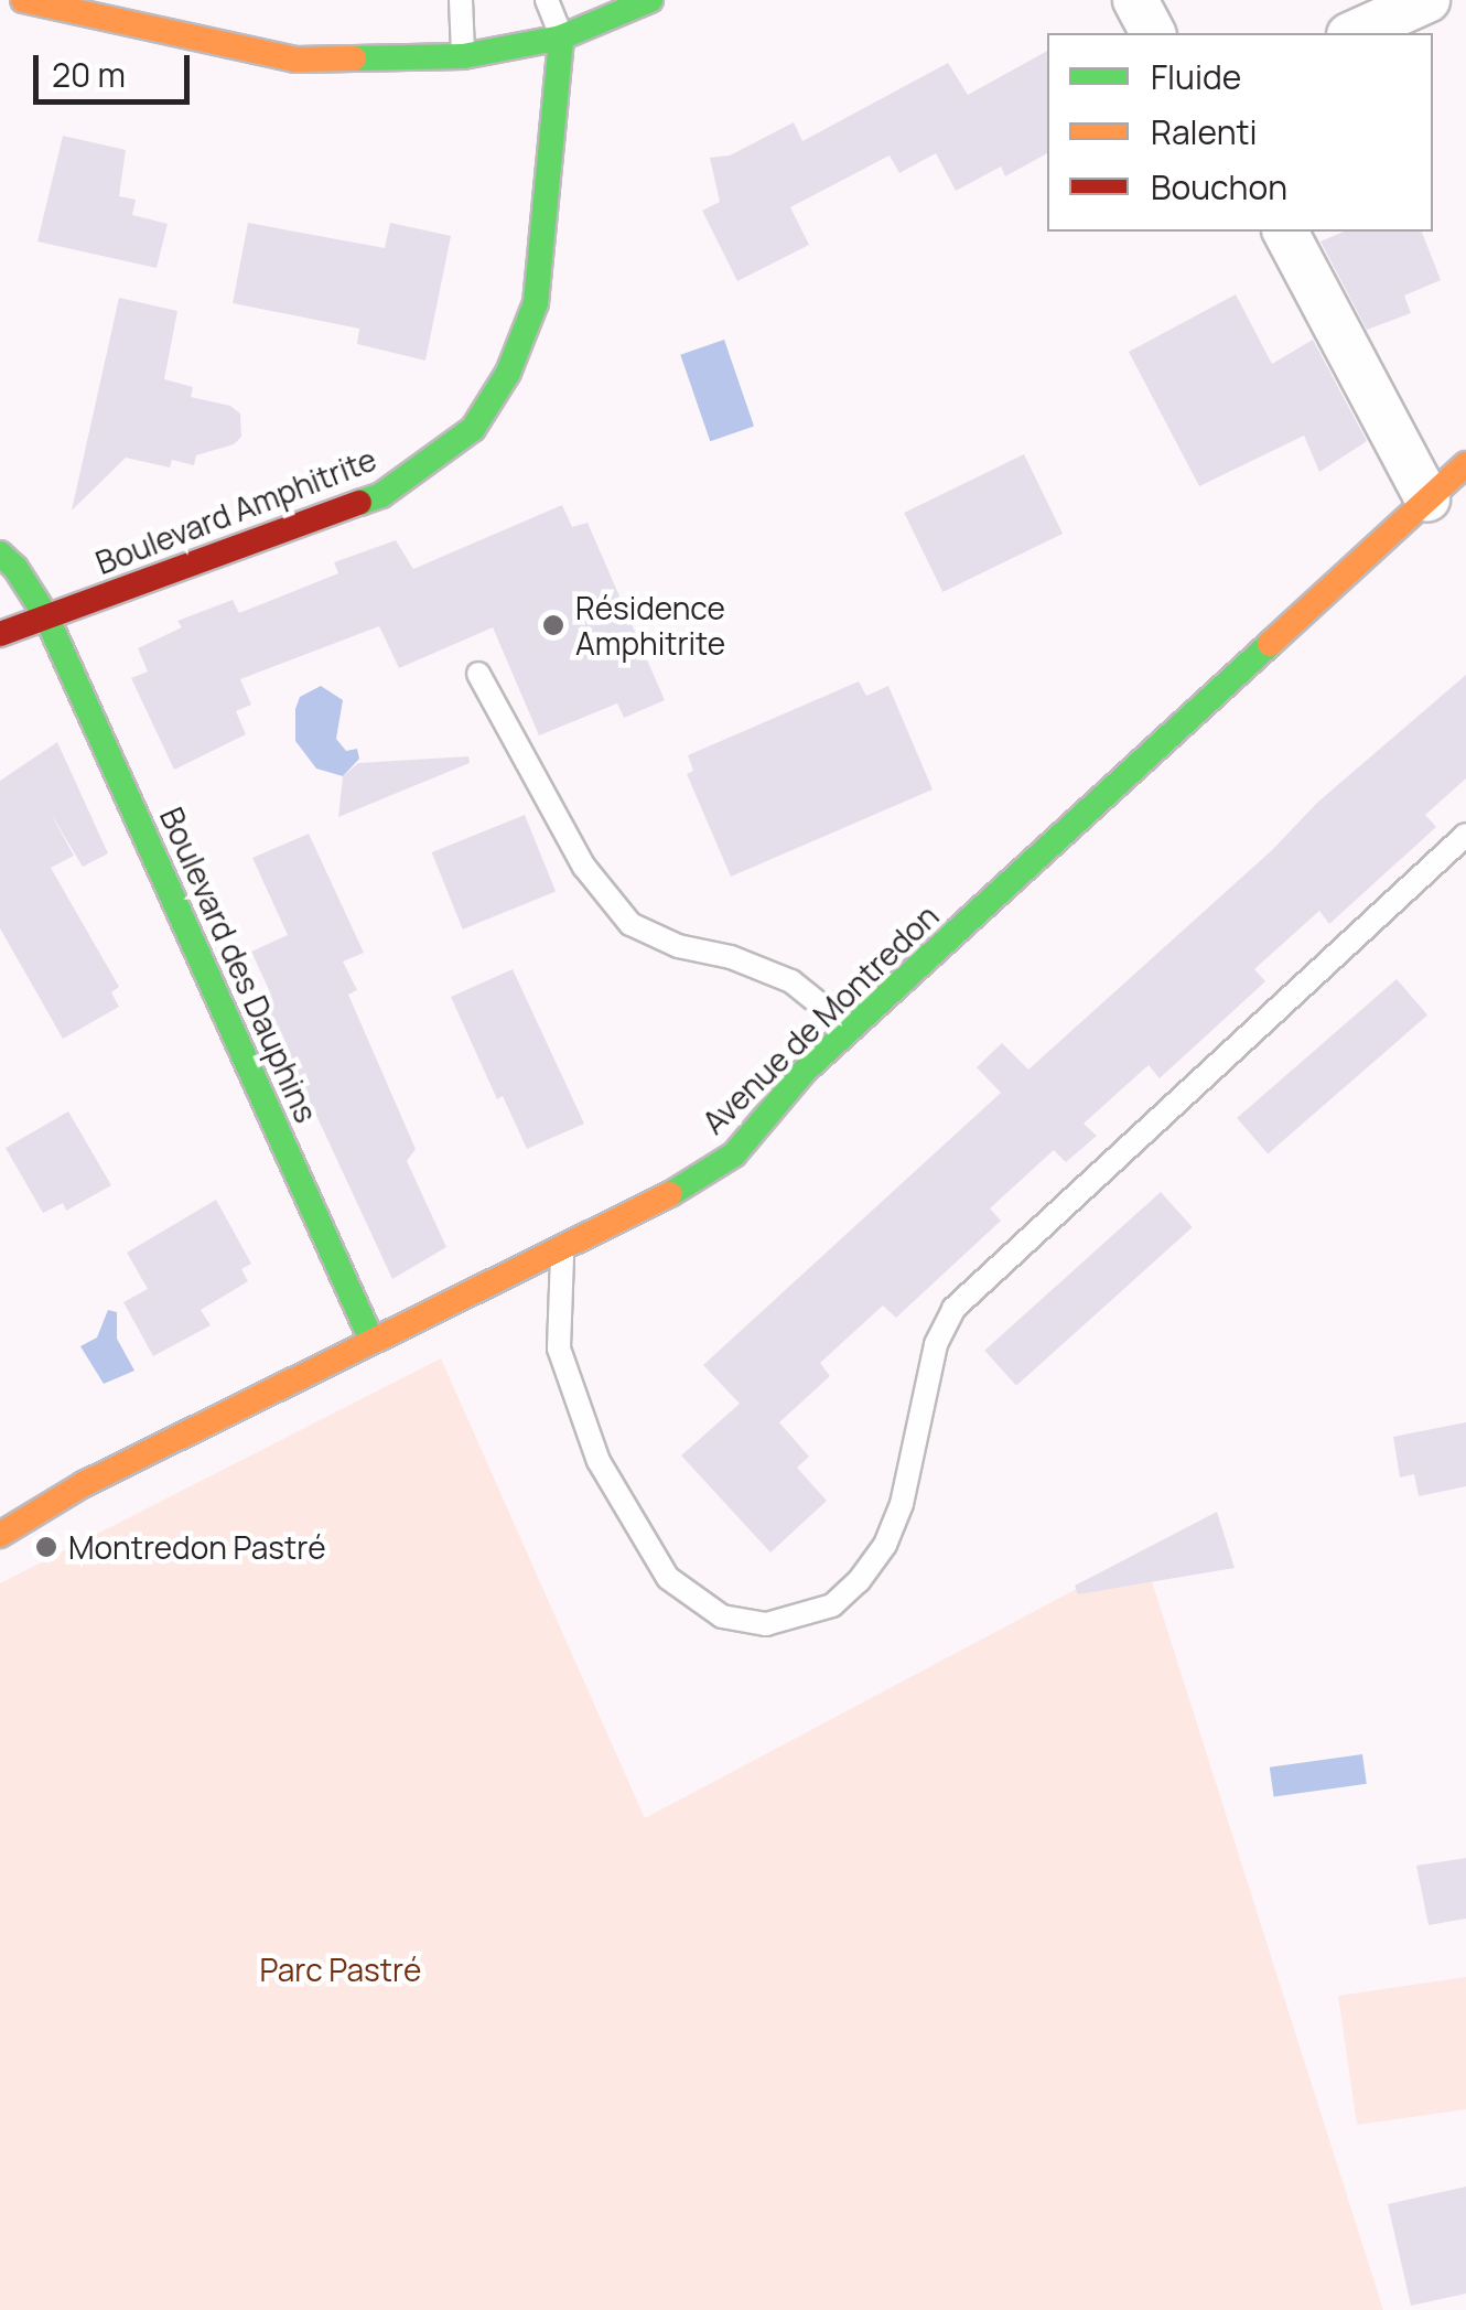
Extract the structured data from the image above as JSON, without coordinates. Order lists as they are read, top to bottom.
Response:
{
  "streets": {
    "street": ["Boulevard Amphitrite", "Boulevard des Dauphins", "Avenue de Montredon"]
  },
  "crossings": [
    ["Boulevard Amphitrite", "Boulevard des Dauphins"],
    ["Boulevard des Dauphins", "Avenue de Montredon"]
  ],
  "parks": ["Parc Pastré"],
  "places": ["Résidence Amphitrite", "Montredon Pastré"],
  "legend": ["Fluide", "Ralenti", "Bouchon"],
  "scale_bar": "20 m"
}
